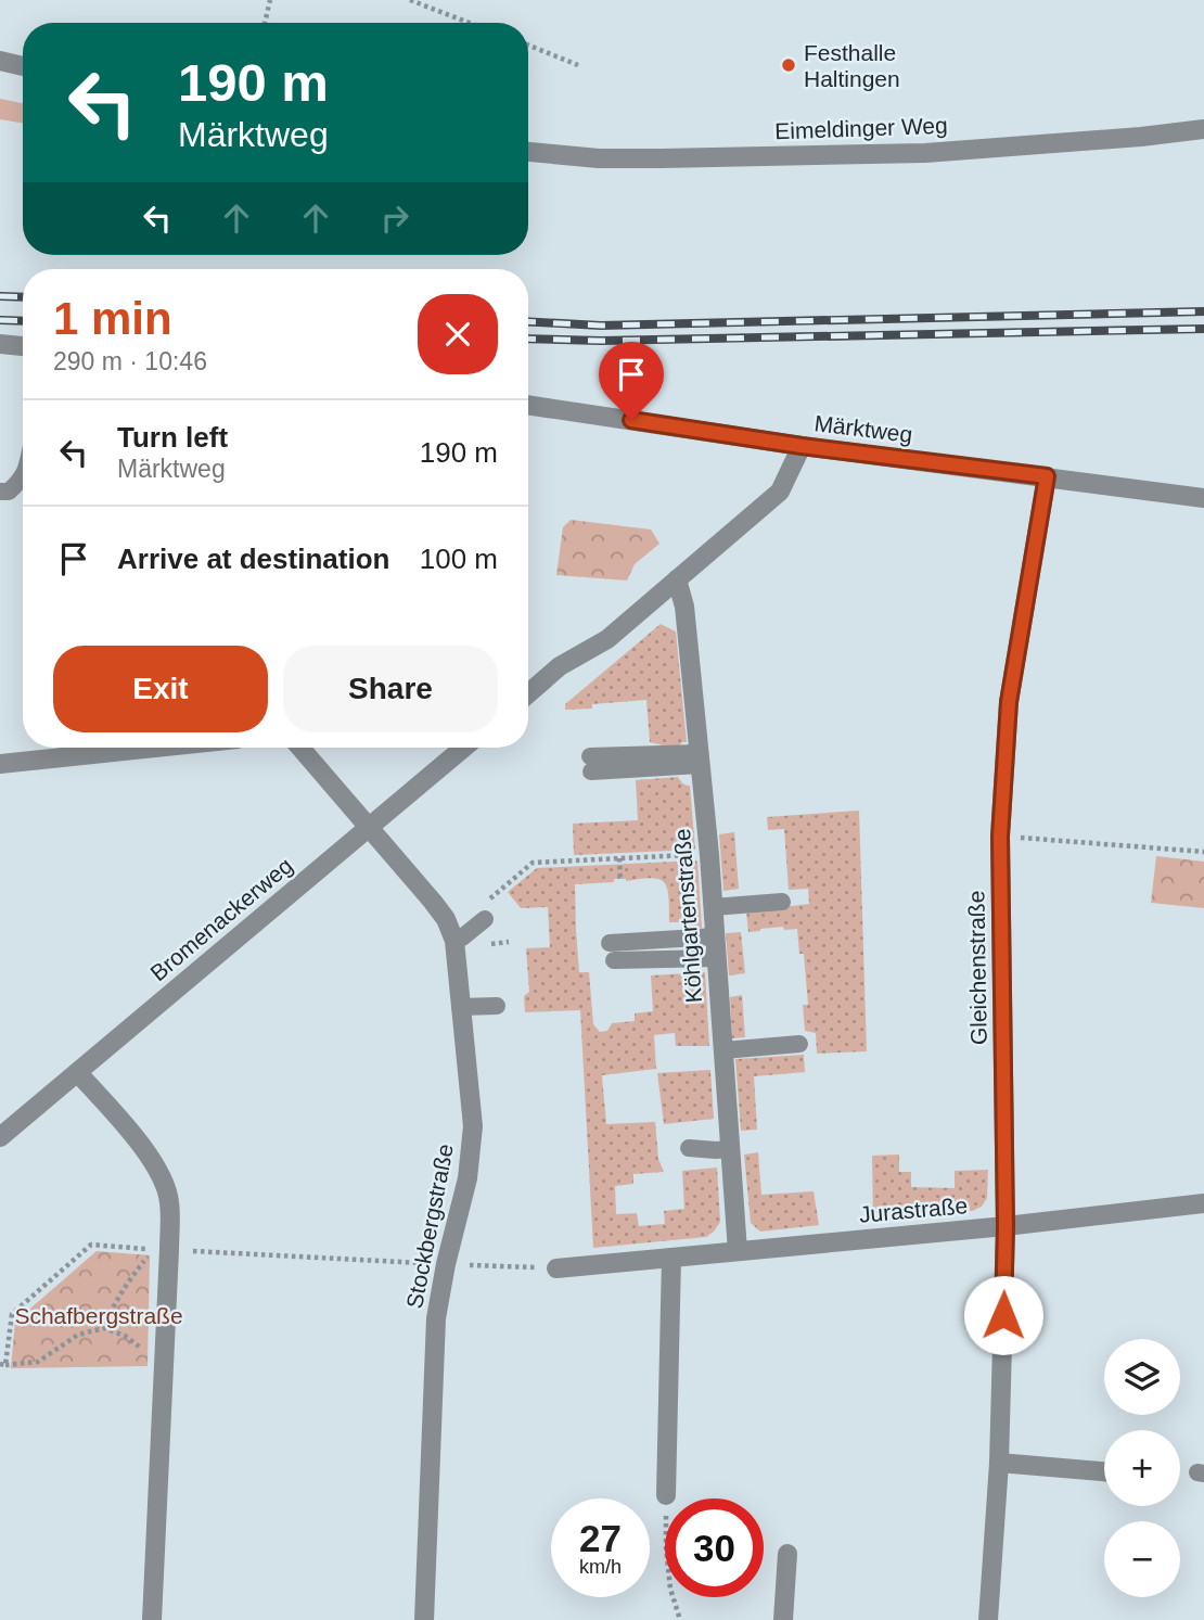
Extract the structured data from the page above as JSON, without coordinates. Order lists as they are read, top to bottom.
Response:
{
  "streets": {
    "street": [
      "Eimeldinger Weg",
      "Märktweg",
      "Köhlgartenstraße",
      "Bromenackerweg",
      "Gleichenstraße",
      "Jurastraße",
      "Stockbergstraße"
    ]
  },
  "crossings": [
    ["Märktweg", "Gleichenstraße"],
    ["Köhlgartenstraße", "Jurastraße"],
    ["Bromenackerweg", "Stockbergstraße"],
    ["Gleichenstraße", "Jurastraße"]
  ],
  "parks": ["Schafbergstraße"],
  "places": ["Festhalle Haltingen"],
  "page": {
    "turn": ["190 m", "Märktweg"],
    "heading": ["1 min", "290 m · 10:46"],
    "list": [
      {
        "name": "Turn left",
        "note": "Märktweg",
        "value": "190 m"
      },
      {
        "name": "Arrive at destination",
        "value": "100 m"
      }
    ],
    "buttons": ["Exit", "Share"],
    "map_buttons": ["+", "−"],
    "speed": "27 km/h",
    "limit": "30"
  }
}
